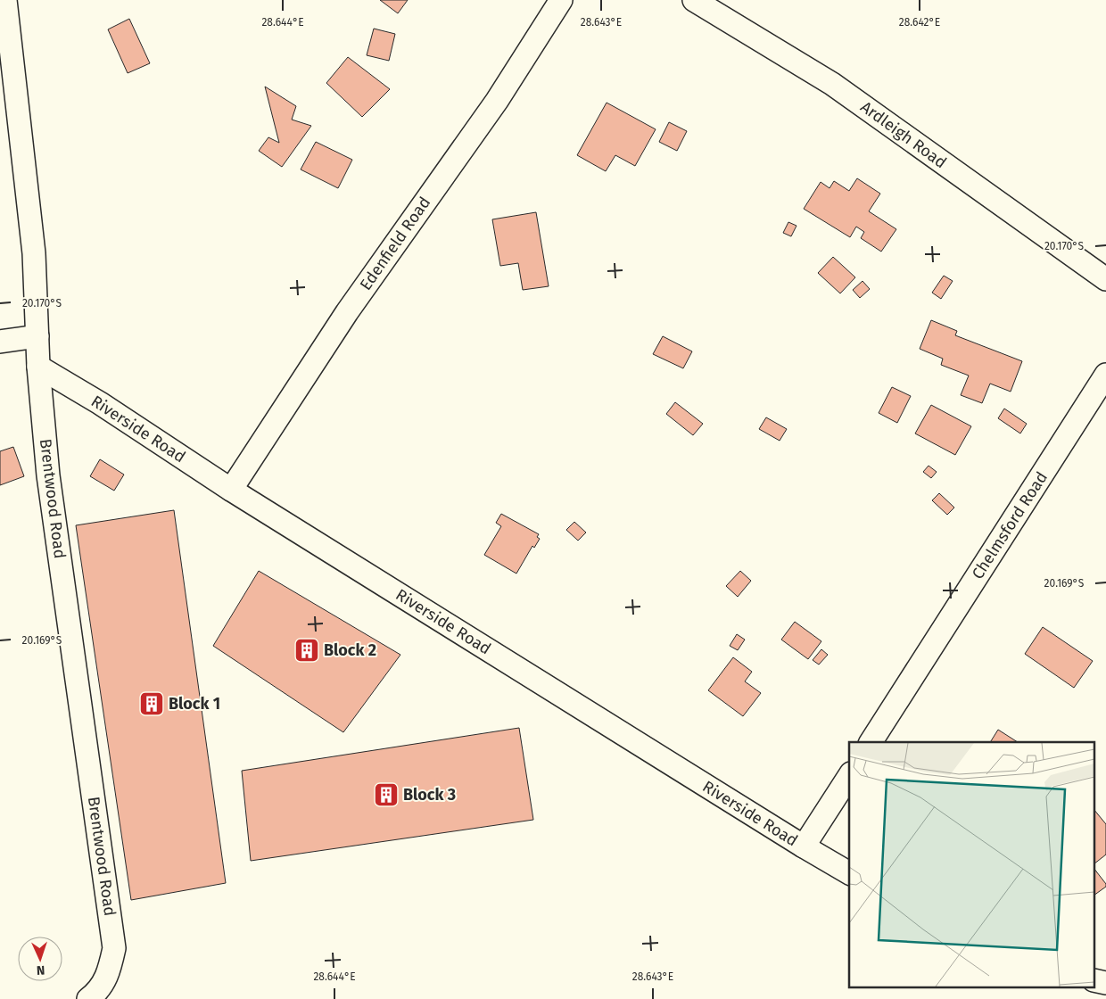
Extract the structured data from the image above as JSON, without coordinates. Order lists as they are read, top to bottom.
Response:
{
  "streets": {
    "street": [
      "Ardleigh Road",
      "Edenfield Road",
      "Riverside Road",
      "Brentwood Road",
      "Chelmsford Road"
    ]
  },
  "crossings": [
    ["Edenfield Road", "Riverside Road"],
    ["Riverside Road", "Brentwood Road"]
  ],
  "places": {
    "building": ["Block 2", "Block 1", "Block 3"]
  },
  "north": "bottom",
  "coordinates": [
    "28.643°E",
    "28.642°E",
    "28.644°E",
    "20.170°S",
    "20.169°S"
  ]
}
